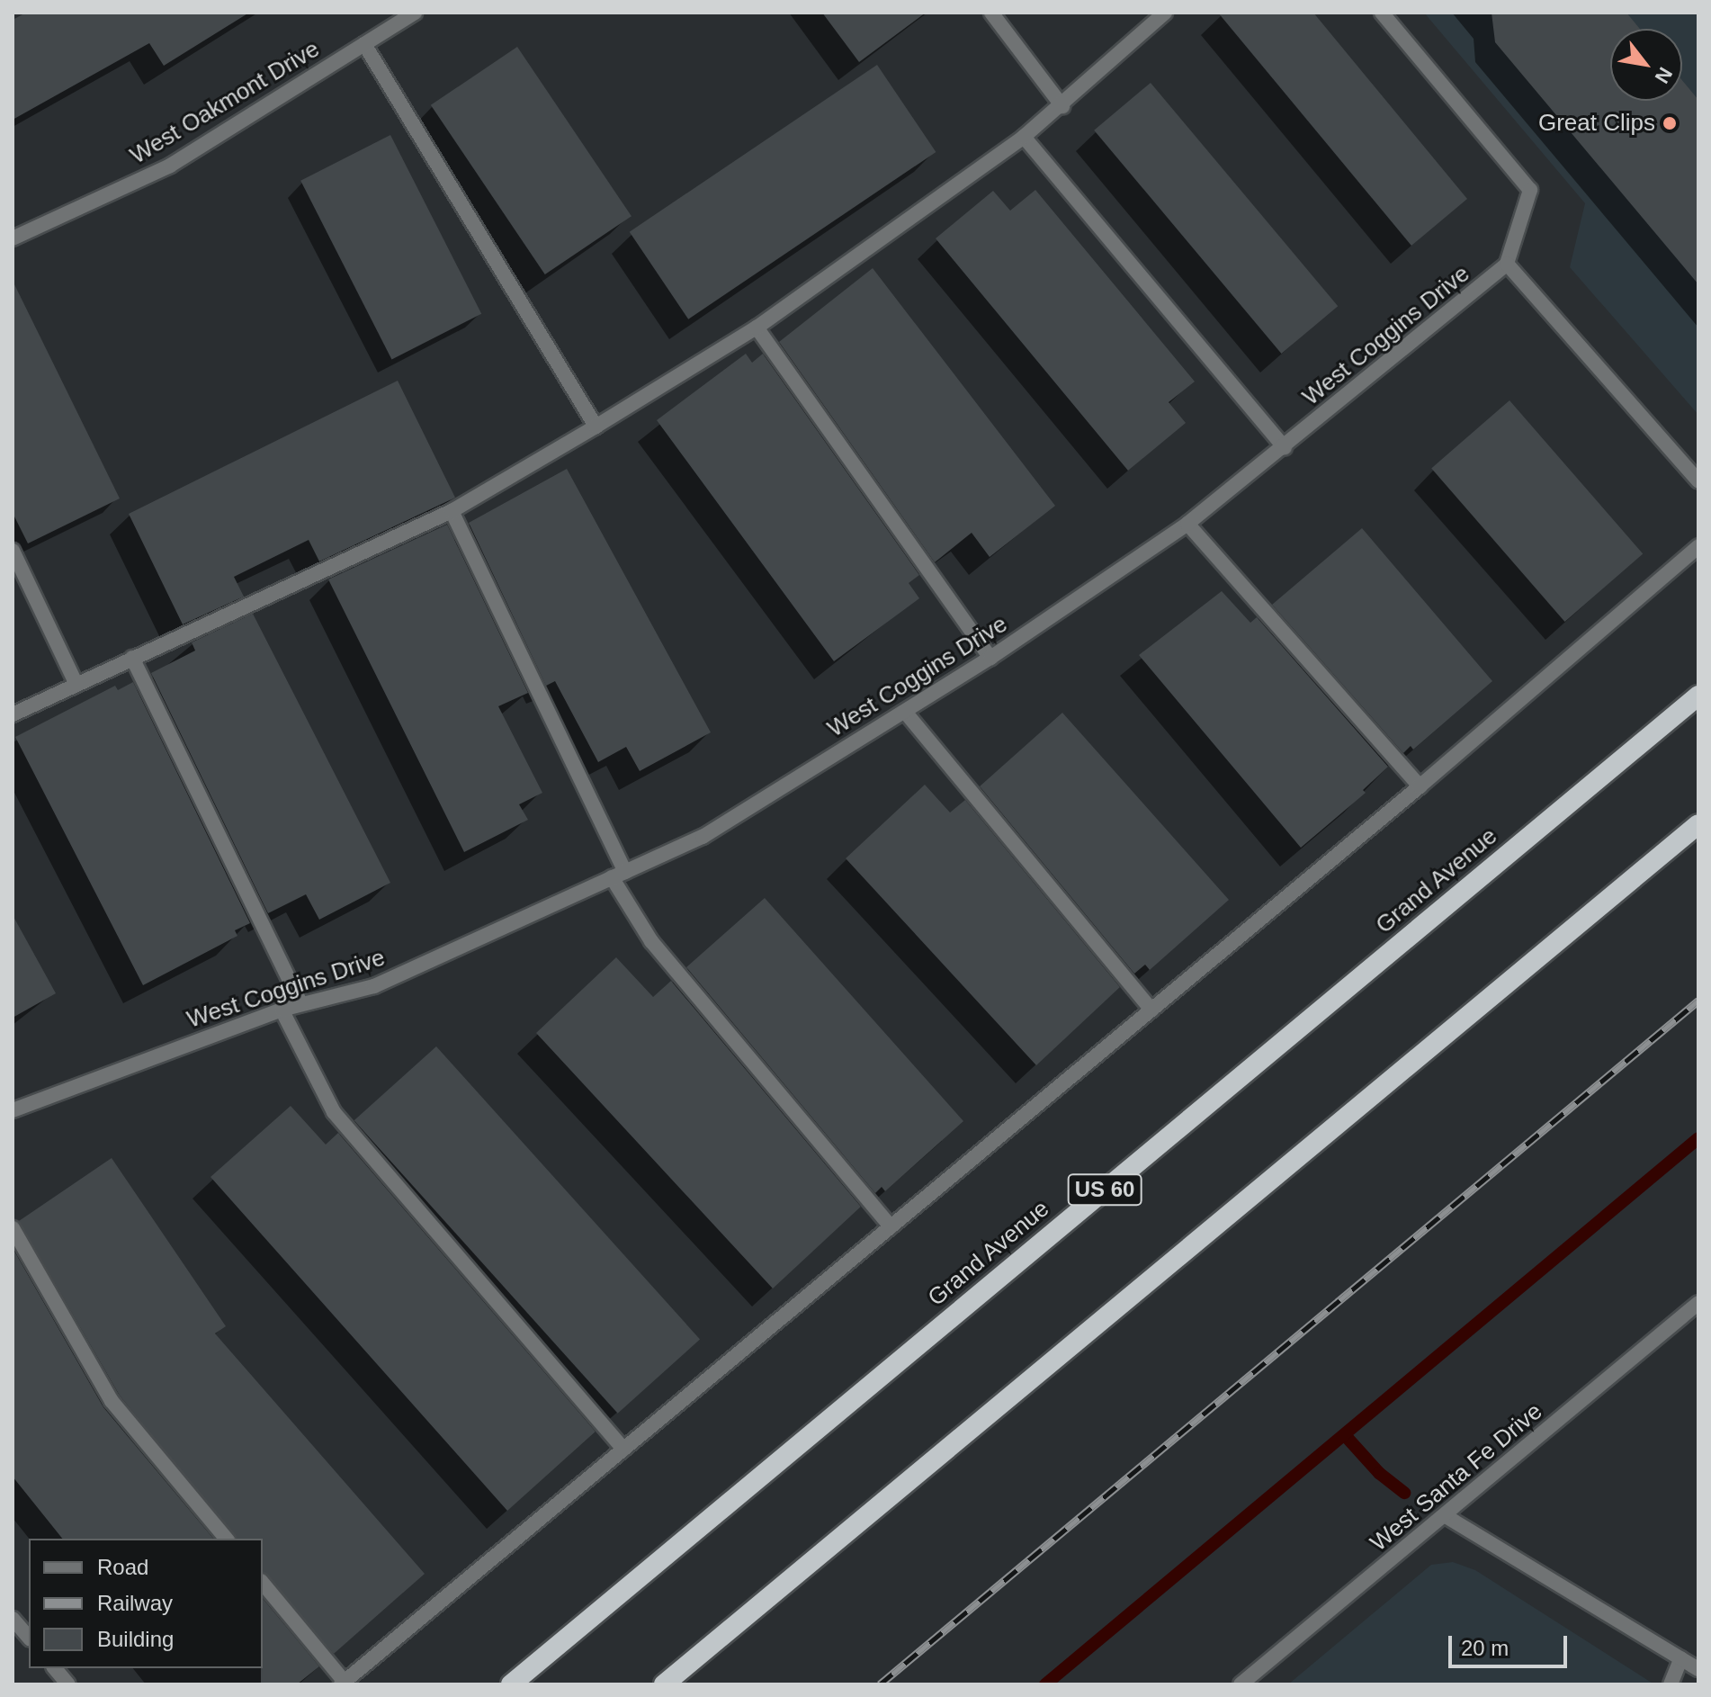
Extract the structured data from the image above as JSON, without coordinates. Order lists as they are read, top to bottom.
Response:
{
  "streets": {
    "highway": ["Grand Avenue", "US 60"],
    "street": ["West Oakmont Drive", "West Coggins Drive", "West Santa Fe Drive"]
  },
  "places": ["Great Clips"],
  "legend": ["Road", "Railway", "Building"],
  "scale_bar": "20 m",
  "north": "bottom right"
}
